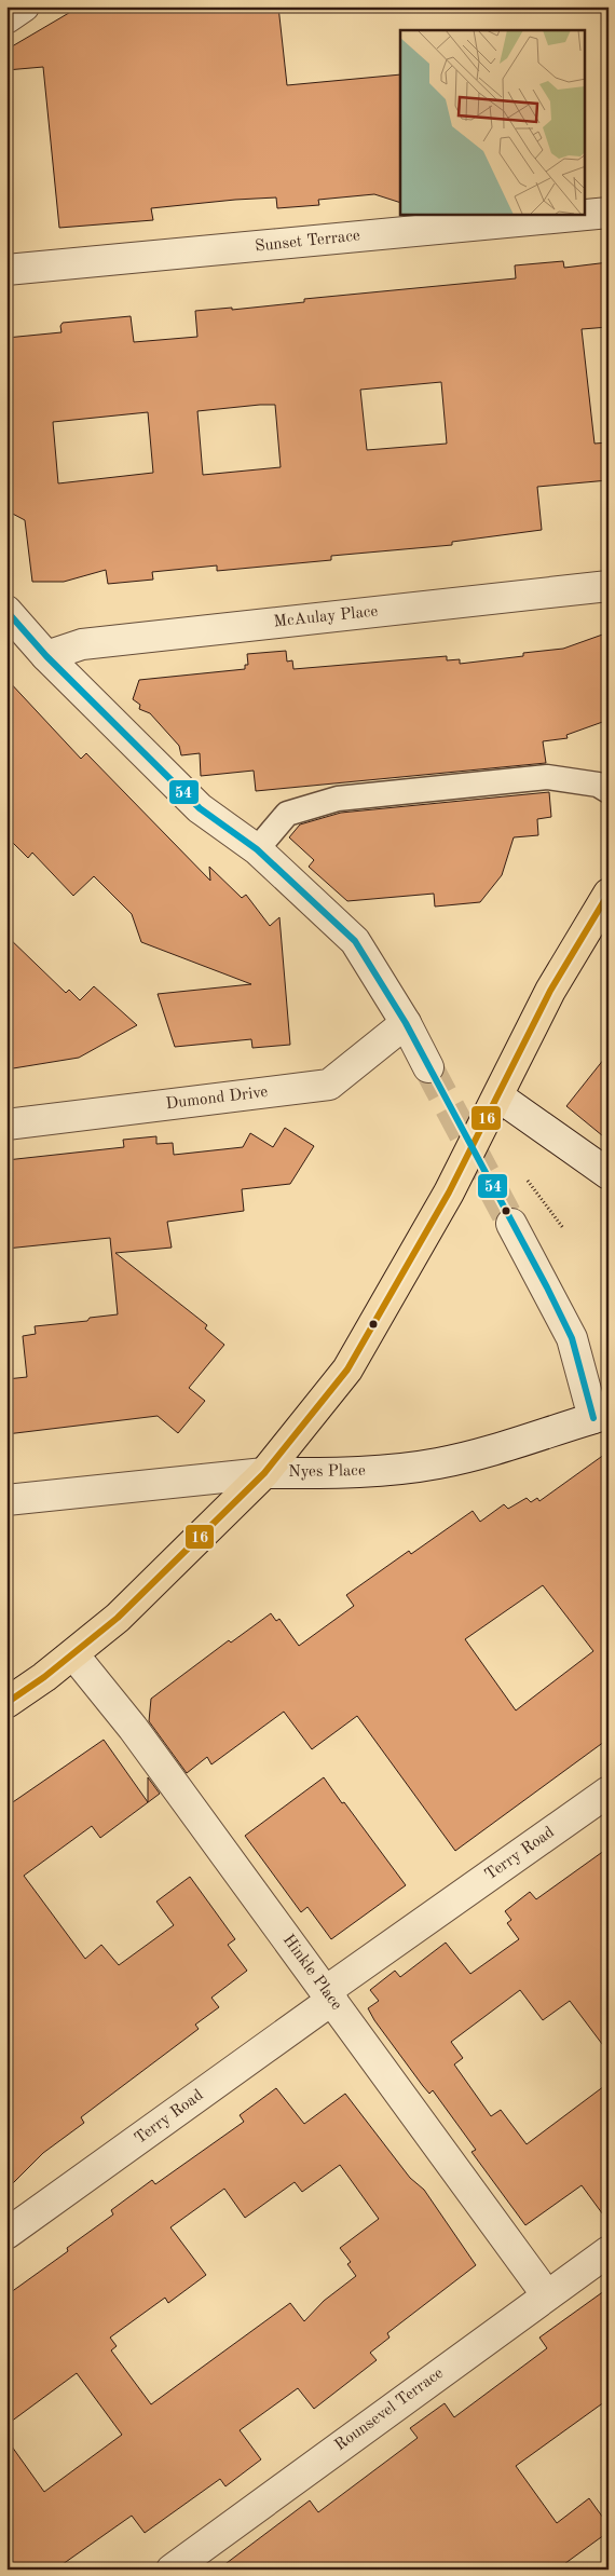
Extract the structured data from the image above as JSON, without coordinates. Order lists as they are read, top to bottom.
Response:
{
  "streets": {
    "street": [
      "Sunset Terrace",
      "McAulay Place",
      "Dumond Drive",
      "Nyes Place",
      "Terry Road",
      "Hinkle Place",
      "Rounsevel Terrace"
    ]
  },
  "crossings": [
    ["Terry Road", "Hinkle Place"],
    ["Hinkle Place", "Rounsevel Terrace"]
  ],
  "lines": ["transit line 54", "transit line 16"]
}
